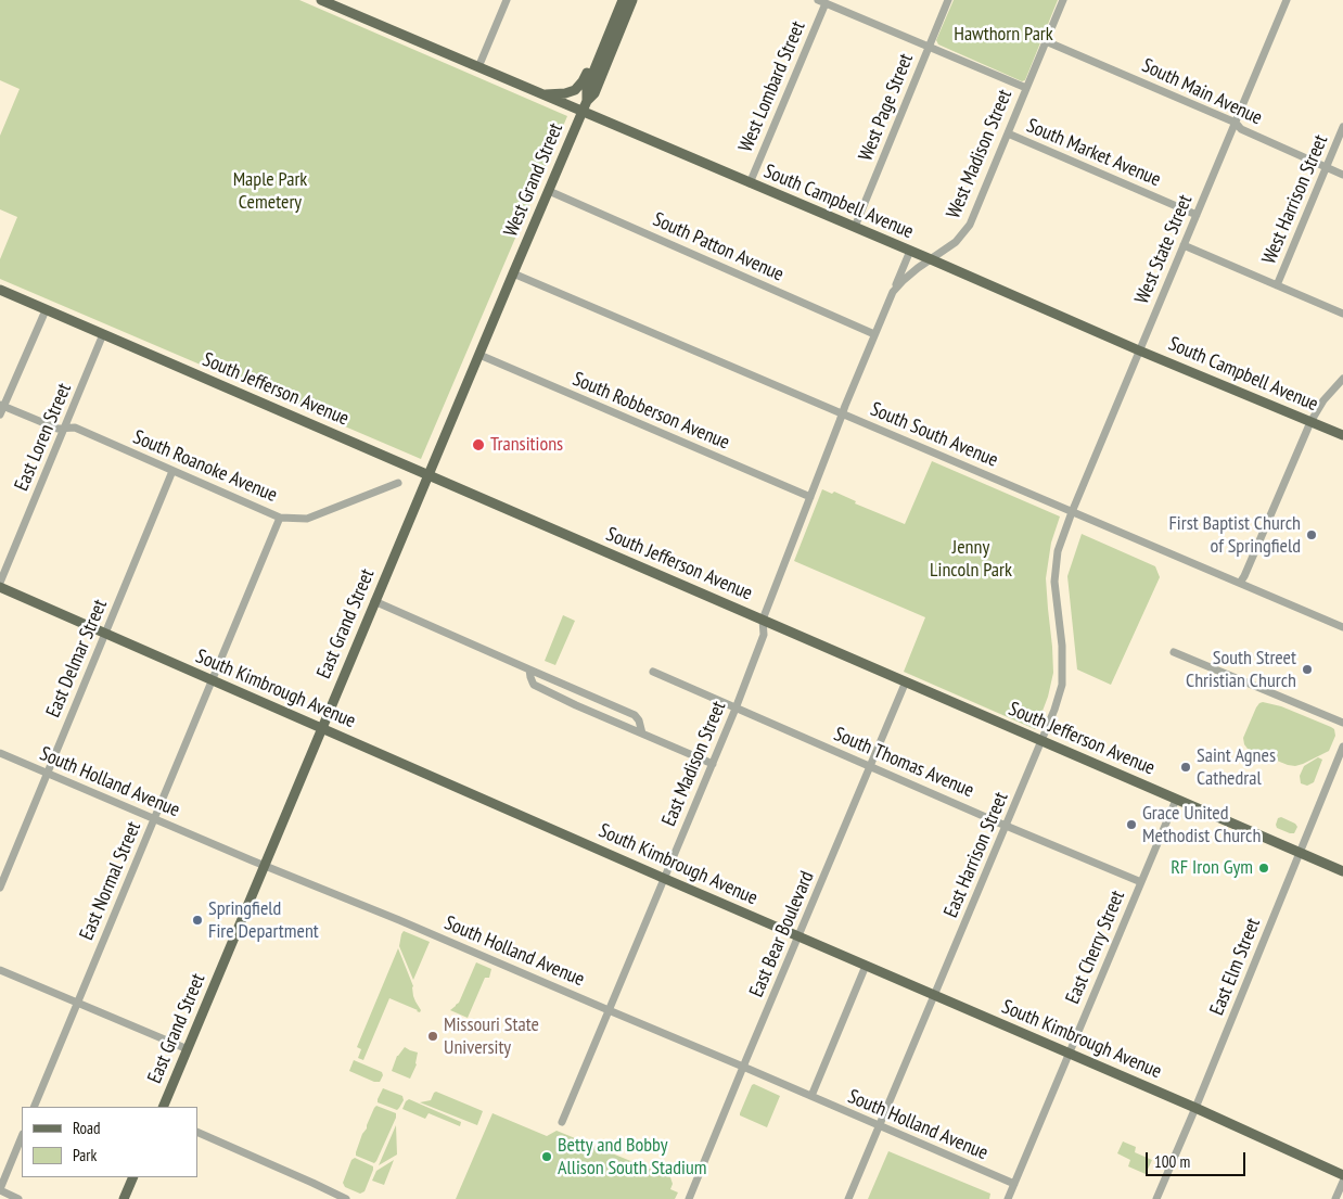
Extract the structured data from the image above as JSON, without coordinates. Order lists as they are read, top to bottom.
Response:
{
  "streets": {
    "main road": [
      "West Grand Street",
      "South Campbell Avenue",
      "South Jefferson Avenue",
      "East Grand Street",
      "South Kimbrough Avenue"
    ],
    "street": [
      "West Lombard Street",
      "South Main Avenue",
      "West Page Street",
      "South Market Avenue",
      "West Madison Street",
      "West Harrison Street",
      "South Patton Avenue",
      "West State Street",
      "South Robberson Avenue",
      "South South Avenue",
      "East Loren Street",
      "South Roanoke Avenue",
      "East Delmar Street",
      "South Thomas Avenue",
      "East Madison Street",
      "South Holland Avenue",
      "East Harrison Street",
      "East Normal Street",
      "East Bear Boulevard",
      "East Cherry Street",
      "East Elm Street"
    ]
  },
  "crossings": [
    ["West Lombard Street", "South Market Avenue"],
    ["West Lombard Street", "South Campbell Avenue"],
    ["South Main Avenue", "West Madison Street"],
    ["South Main Avenue", "West Harrison Street"],
    ["South Main Avenue", "West State Street"],
    ["West Page Street", "South Market Avenue"],
    ["West Page Street", "South Campbell Avenue"],
    ["South Market Avenue", "West Madison Street"],
    ["South Market Avenue", "West State Street"],
    ["West Madison Street", "South Campbell Avenue"],
    ["West Madison Street", "South Patton Avenue"],
    ["West Madison Street", "South South Avenue"],
    ["West Madison Street", "East Madison Street"],
    ["West Grand Street", "South Campbell Avenue"],
    ["West Grand Street", "South Patton Avenue"],
    ["West Grand Street", "South South Avenue"],
    ["West Grand Street", "East Grand Street"],
    ["South Campbell Avenue", "West State Street"],
    ["West State Street", "South South Avenue"],
    ["West State Street", "East Harrison Street"],
    ["South Jefferson Avenue", "East Loren Street"],
    ["South Jefferson Avenue", "East Grand Street"],
    ["South Jefferson Avenue", "East Madison Street"],
    ["South Jefferson Avenue", "East Harrison Street"],
    ["South Jefferson Avenue", "East Bear Boulevard"],
    ["South Jefferson Avenue", "East Cherry Street"],
    ["South Jefferson Avenue", "East Elm Street"],
    ["South Robberson Avenue", "East Grand Street"],
    ["South Robberson Avenue", "East Madison Street"],
    ["South South Avenue", "East Grand Street"],
    ["South South Avenue", "East Madison Street"],
    ["South South Avenue", "East Harrison Street"],
    ["East Loren Street", "South Roanoke Avenue"],
    ["South Roanoke Avenue", "East Delmar Street"],
    ["South Roanoke Avenue", "East Normal Street"],
    ["East Grand Street", "South Kimbrough Avenue"],
    ["East Grand Street", "South Holland Avenue"],
    ["East Delmar Street", "South Kimbrough Avenue"],
    ["East Delmar Street", "South Holland Avenue"],
    ["South Kimbrough Avenue", "East Madison Street"],
    ["South Kimbrough Avenue", "East Harrison Street"],
    ["South Kimbrough Avenue", "East Normal Street"],
    ["South Kimbrough Avenue", "East Bear Boulevard"],
    ["South Kimbrough Avenue", "East Cherry Street"],
    ["South Kimbrough Avenue", "East Elm Street"],
    ["South Thomas Avenue", "East Madison Street"],
    ["South Thomas Avenue", "East Harrison Street"],
    ["South Thomas Avenue", "East Bear Boulevard"],
    ["South Thomas Avenue", "East Cherry Street"],
    ["East Madison Street", "South Holland Avenue"],
    ["South Holland Avenue", "East Harrison Street"],
    ["South Holland Avenue", "East Normal Street"],
    ["South Holland Avenue", "East Bear Boulevard"],
    ["South Holland Avenue", "East Cherry Street"]
  ],
  "parks": ["Hawthorn Park", "Maple Park Cemetery", "Jenny Lincoln Park"],
  "places": [
    "Transitions",
    "First Baptist Church of Springfield",
    "South Street Christian Church",
    "Saint Agnes Cathedral",
    "Grace United Methodist Church",
    "RF Iron Gym",
    "Springfield Fire Department",
    "Missouri State University",
    "Betty and Bobby Allison South Stadium"
  ],
  "legend": ["Road", "Park"],
  "scale_bar": "100 m"
}
